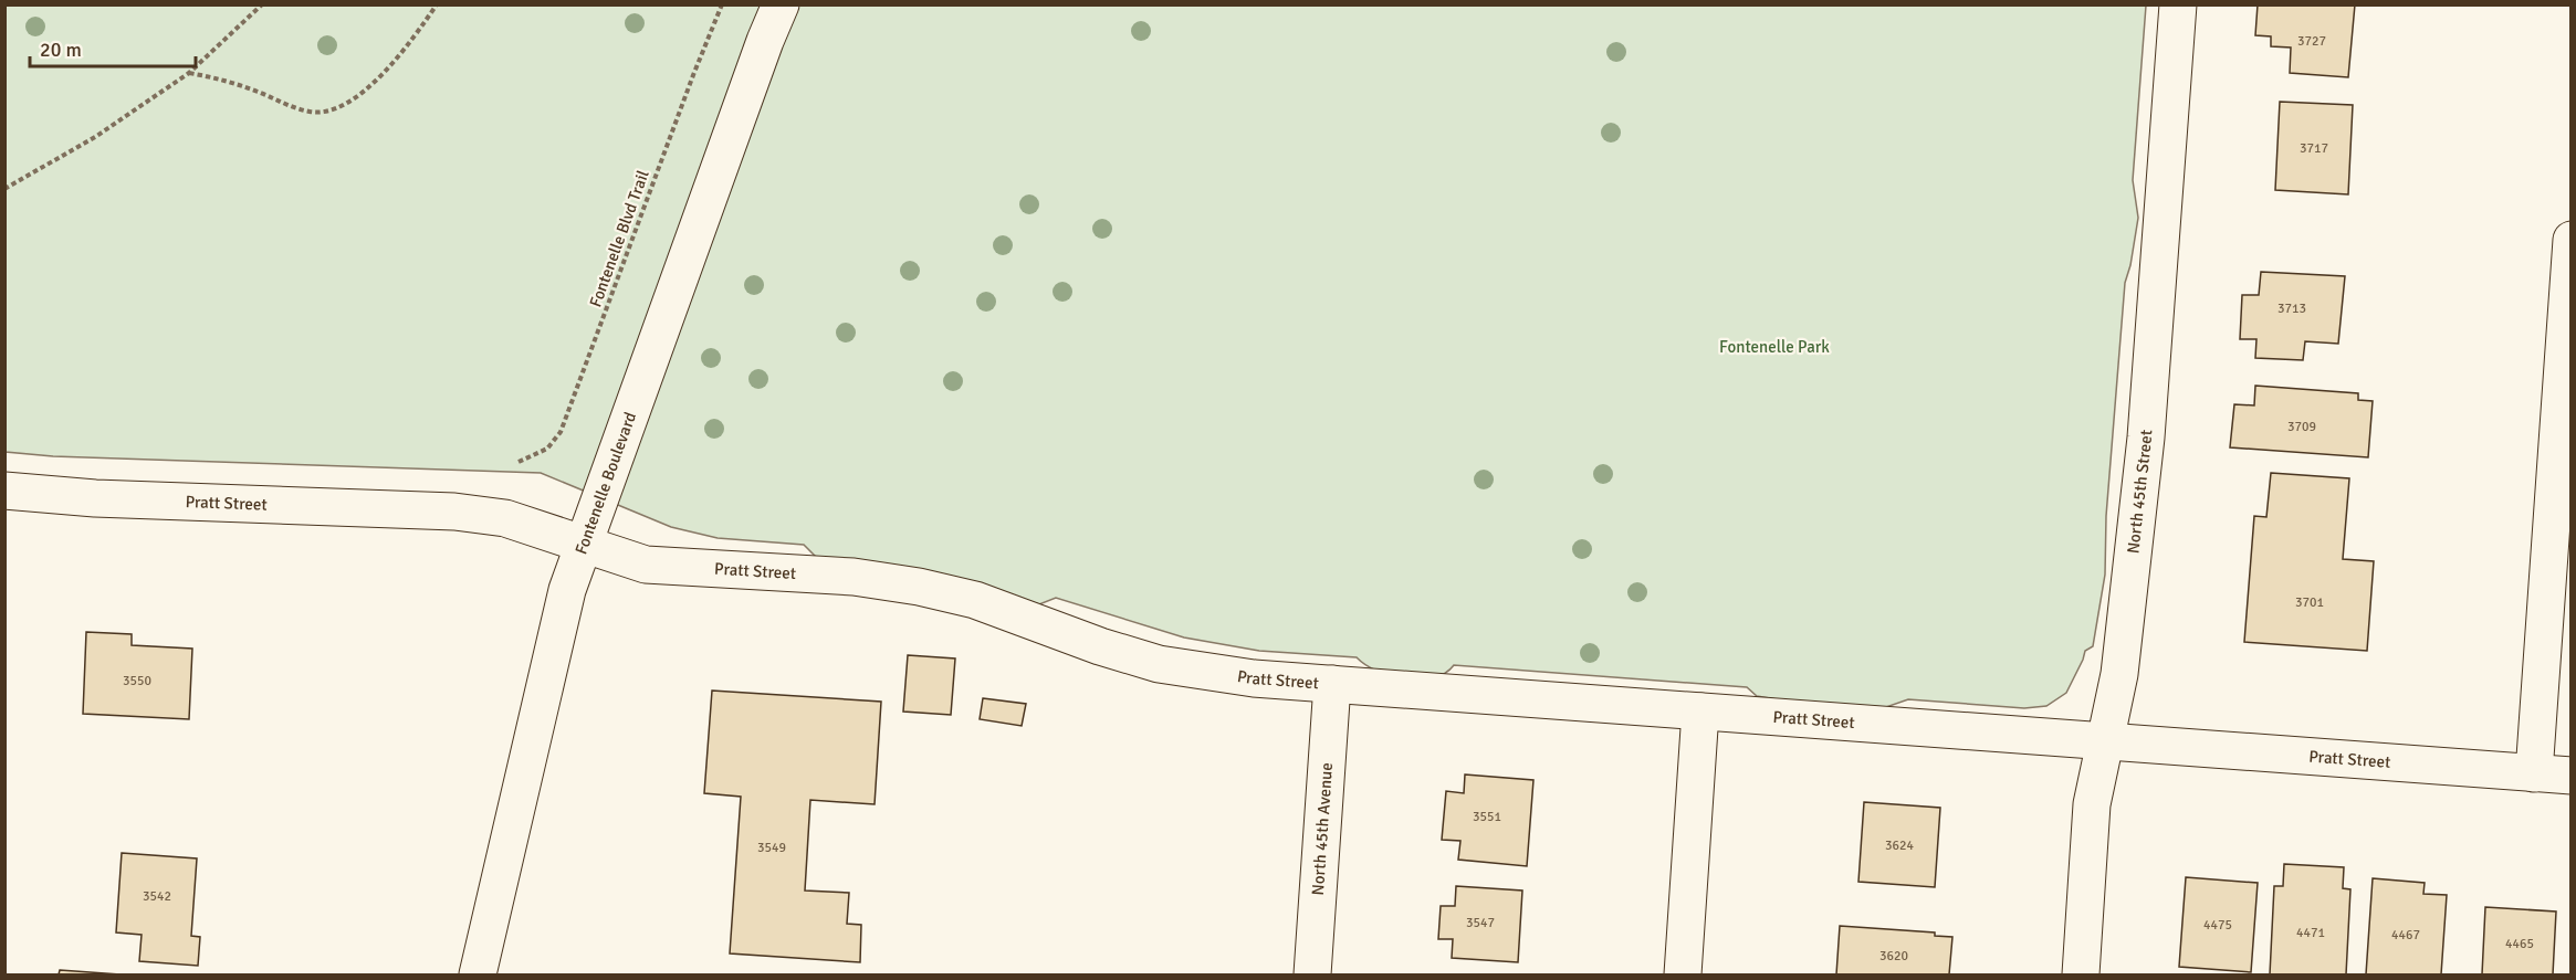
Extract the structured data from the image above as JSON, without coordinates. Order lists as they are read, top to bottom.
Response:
{
  "streets": {
    "street": [
      "Fontenelle Boulevard",
      "North 45th Street",
      "Pratt Street",
      "North 45th Avenue"
    ],
    "path": ["Fontenelle Blvd Trail"]
  },
  "crossings": [
    ["Fontenelle Boulevard", "Pratt Street"],
    ["North 45th Street", "Pratt Street"],
    ["Pratt Street", "North 45th Avenue"]
  ],
  "parks": ["Fontenelle Park"],
  "house_numbers": [
    "3727",
    "3717",
    "3713",
    "3709",
    "3701",
    "3550",
    "3551",
    "3624",
    "3549",
    "3542",
    "3547",
    "4475",
    "4471",
    "4467",
    "4465",
    "3620"
  ],
  "scale_bar": "20 m"
}
